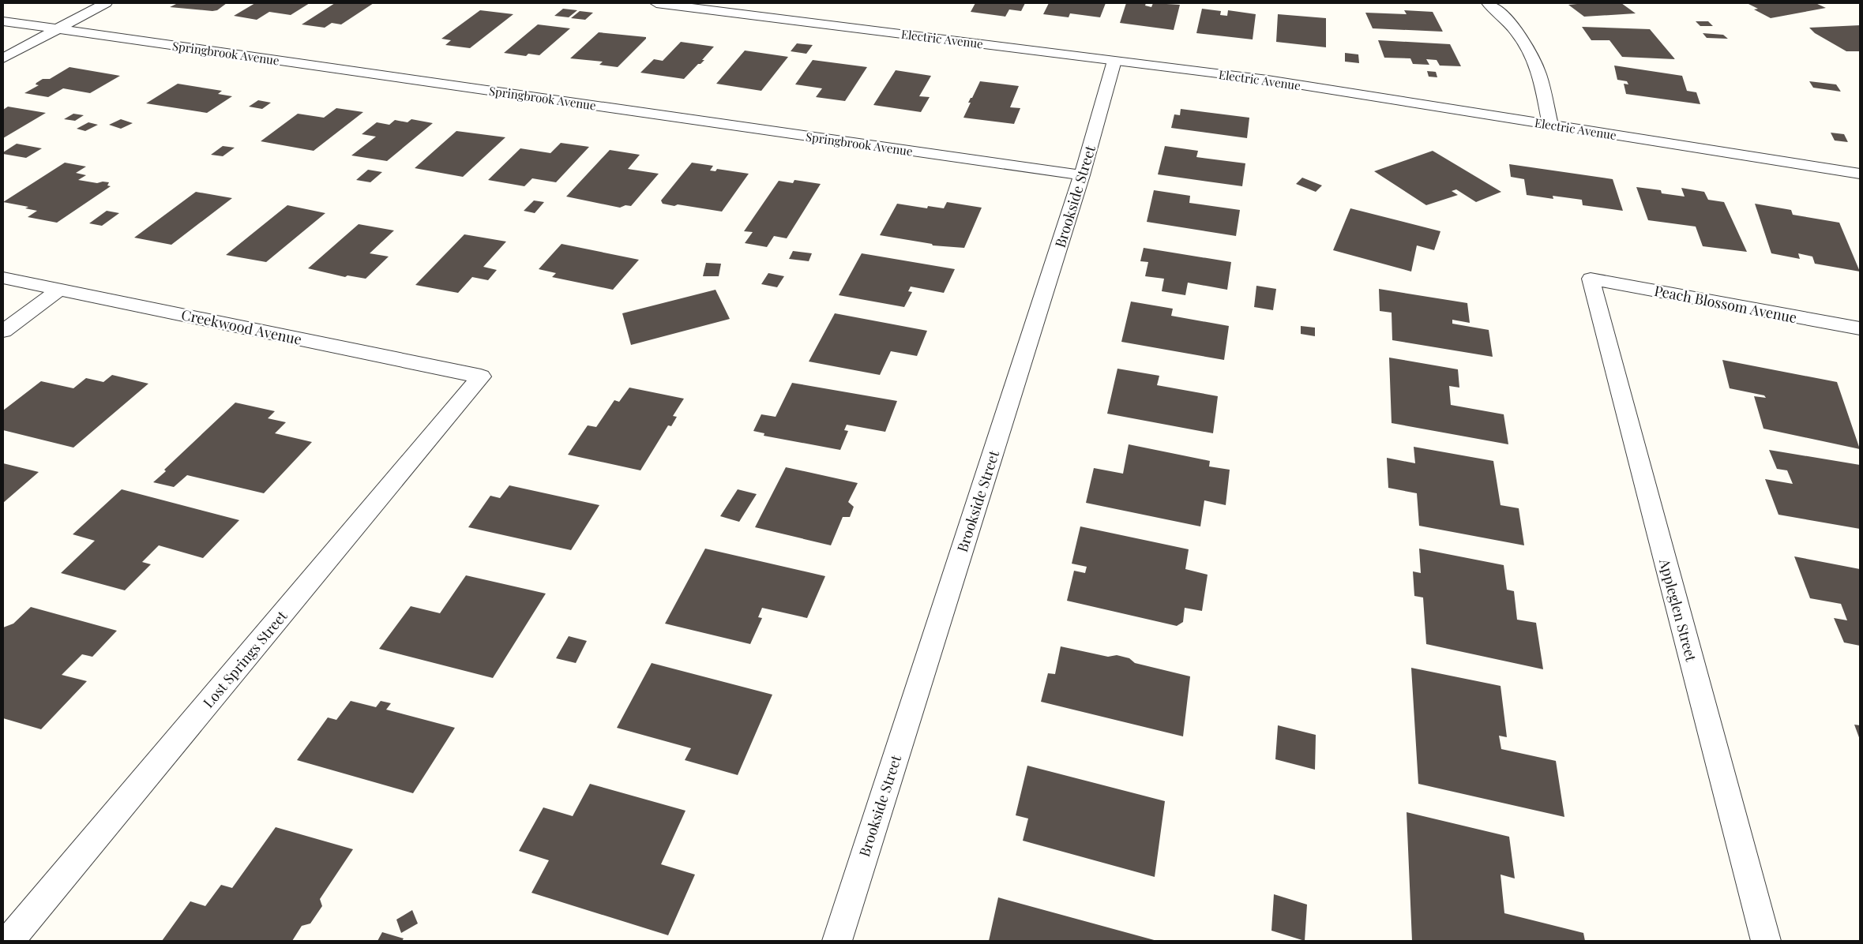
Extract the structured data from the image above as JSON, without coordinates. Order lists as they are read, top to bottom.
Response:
{
  "streets": {
    "street": [
      "Electric Avenue",
      "Springbrook Avenue",
      "Brookside Street",
      "Peach Blossom Avenue",
      "Creekwood Avenue",
      "Appleglen Street",
      "Lost Springs Street"
    ]
  },
  "crossings": [
    ["Electric Avenue", "Brookside Street"],
    ["Springbrook Avenue", "Brookside Street"],
    ["Peach Blossom Avenue", "Appleglen Street"],
    ["Creekwood Avenue", "Lost Springs Street"]
  ]
}
